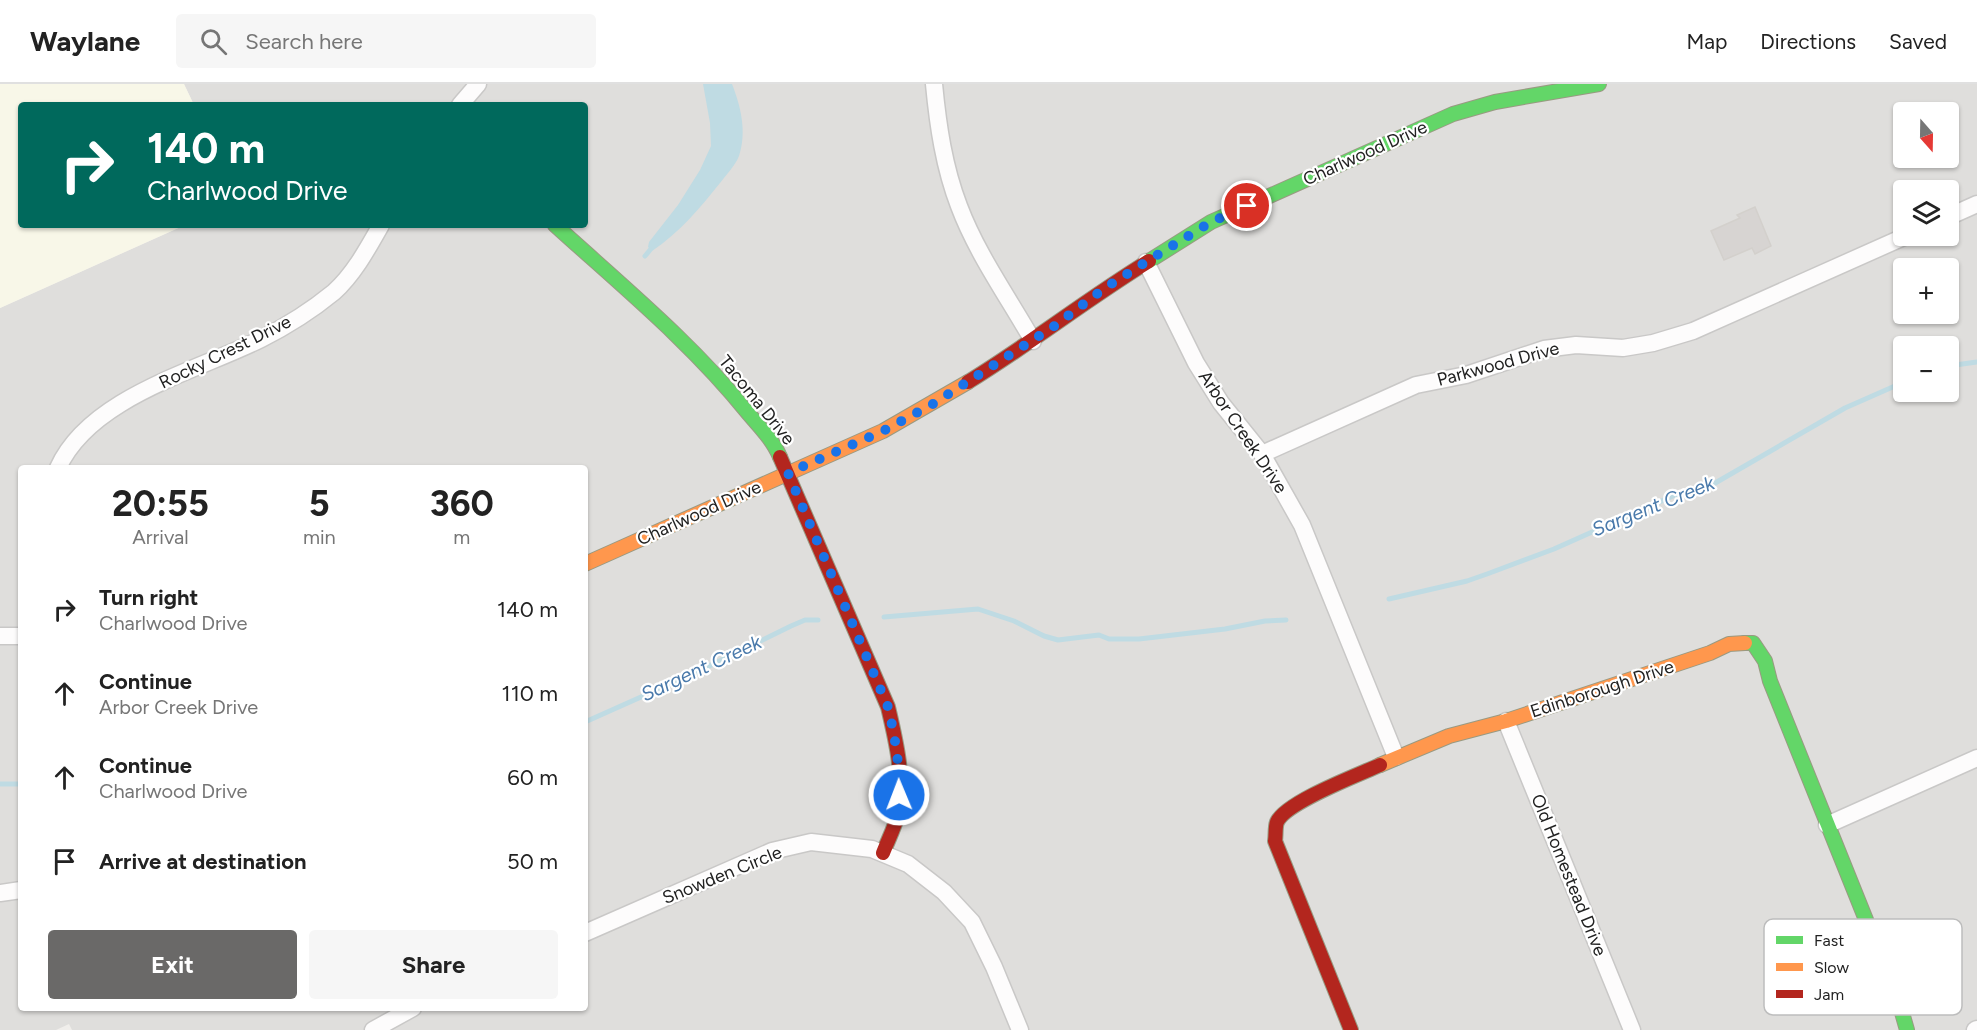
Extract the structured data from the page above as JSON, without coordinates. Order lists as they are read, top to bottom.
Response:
{
  "streets": {
    "street": [
      "Charlwood Drive",
      "Rocky Crest Drive",
      "Parkwood Drive",
      "Tacoma Drive",
      "Arbor Creek Drive",
      "Edinborough Drive",
      "Snowden Circle",
      "Old Homestead Drive"
    ]
  },
  "crossings": [
    ["Charlwood Drive", "Tacoma Drive"],
    ["Charlwood Drive", "Arbor Creek Drive"],
    ["Parkwood Drive", "Arbor Creek Drive"],
    ["Tacoma Drive", "Snowden Circle"],
    ["Arbor Creek Drive", "Edinborough Drive"],
    ["Edinborough Drive", "Old Homestead Drive"]
  ],
  "water": ["Sargent Creek"],
  "legend": ["Fast", "Slow", "Jam"],
  "north": "bottom",
  "page": {
    "header": "Waylane",
    "search": "Search here",
    "nav": ["Map", "Directions", "Saved"],
    "map_buttons": ["+", "−"],
    "turn": ["140 m", "Charlwood Drive"],
    "eta": [
      "20:55",
      "Arrival",
      "5",
      "min",
      "360",
      "m"
    ],
    "list": [
      {
        "name": "Turn right",
        "note": "Charlwood Drive",
        "value": "140 m"
      },
      {
        "name": "Continue",
        "note": "Arbor Creek Drive",
        "value": "110 m"
      },
      {
        "name": "Continue",
        "note": "Charlwood Drive",
        "value": "60 m"
      },
      {
        "name": "Arrive at destination",
        "value": "50 m"
      }
    ],
    "buttons": ["Exit", "Share"]
  }
}
